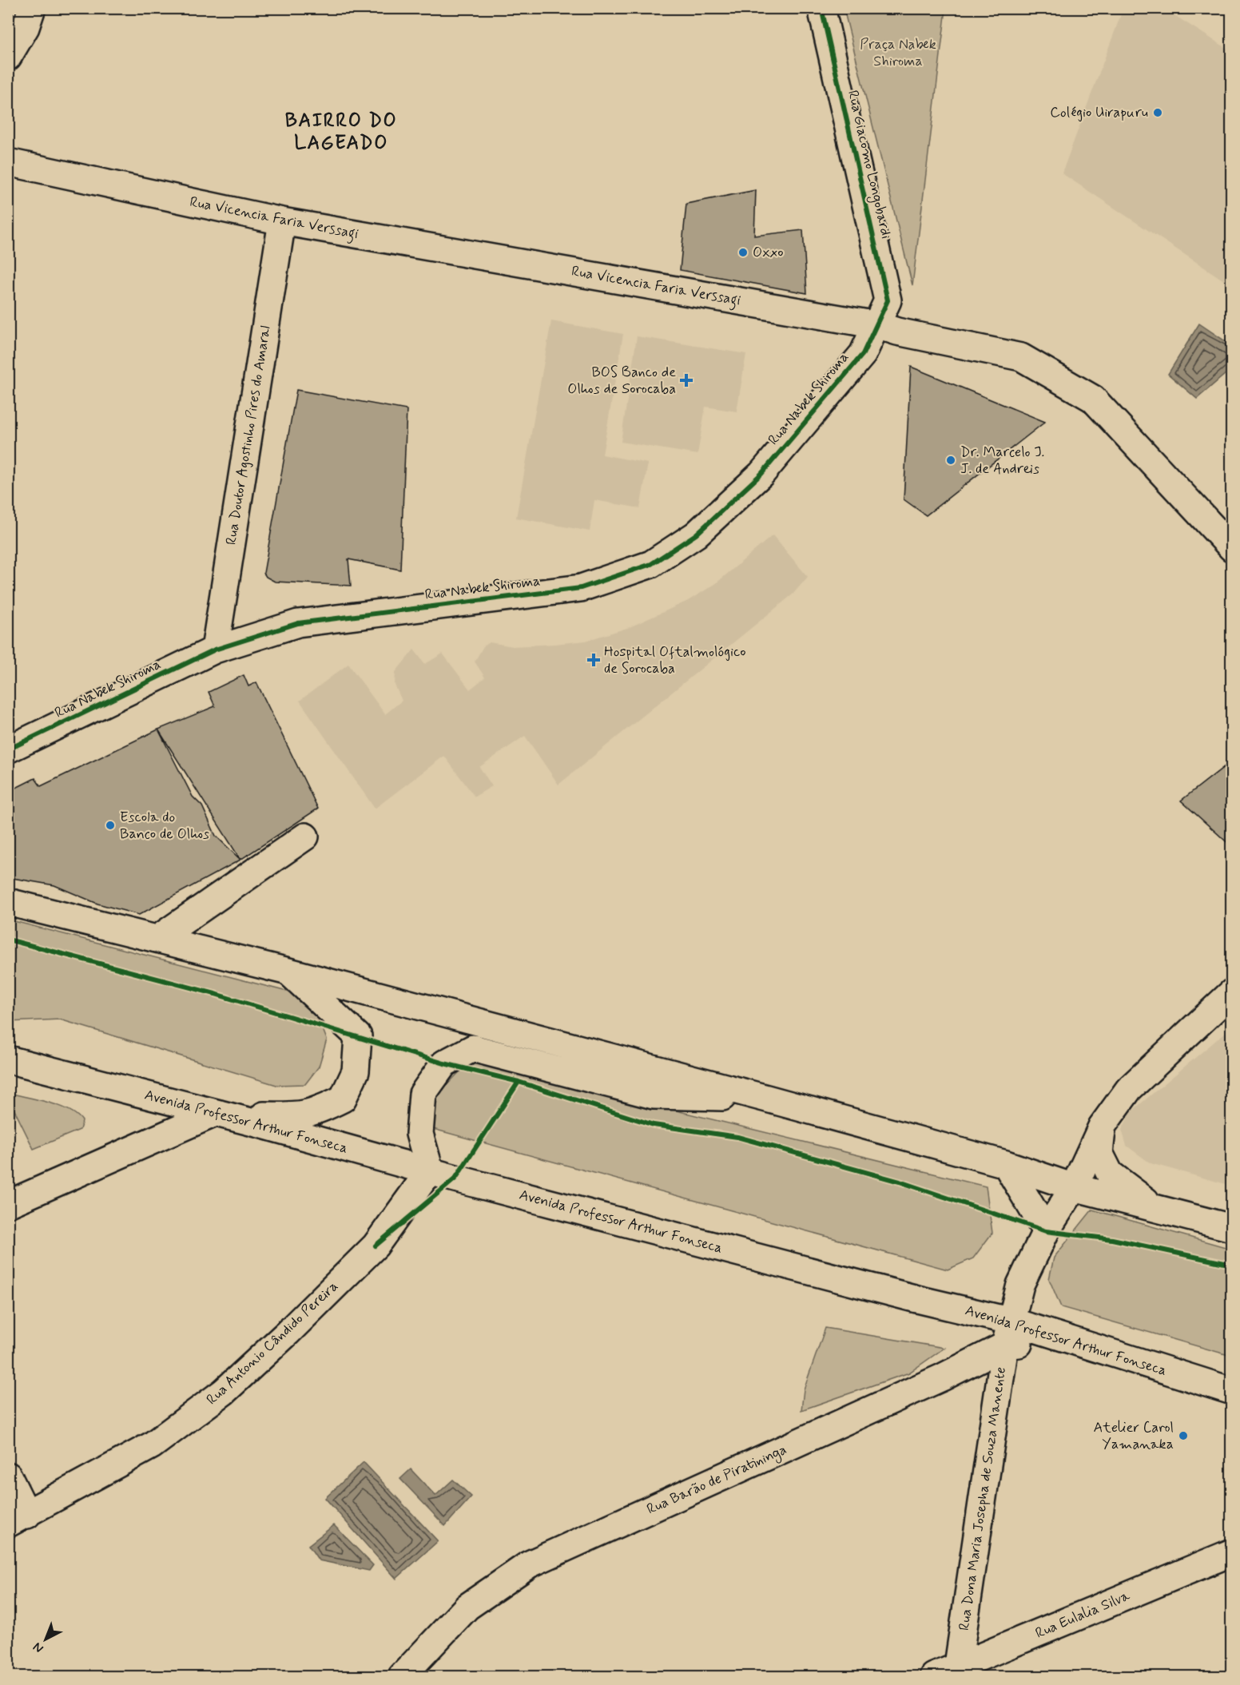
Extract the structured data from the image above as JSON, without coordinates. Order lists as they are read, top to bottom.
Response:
{
  "streets": {
    "street": [
      "Rua Giacomo Longobardi",
      "Rua Vicencia Faria Verssagi",
      "Rua Nabek Shiroma",
      "Rua Doutor Agostinho Pires do Amaral",
      "Avenida Professor Arthur Fonseca",
      "Rua Antonio Cândido Pereira",
      "Rua Barão de Piratininga",
      "Rua Dona Maria Josepha de Souza Manente",
      "Rua Eulalia Silva"
    ]
  },
  "crossings": [
    ["Rua Giacomo Longobardi", "Rua Vicencia Faria Verssagi"],
    ["Rua Giacomo Longobardi", "Rua Nabek Shiroma"],
    ["Rua Vicencia Faria Verssagi", "Rua Nabek Shiroma"],
    ["Rua Vicencia Faria Verssagi", "Rua Doutor Agostinho Pires do Amaral"],
    ["Rua Nabek Shiroma", "Rua Doutor Agostinho Pires do Amaral"],
    ["Avenida Professor Arthur Fonseca", "Rua Antonio Cândido Pereira"],
    ["Avenida Professor Arthur Fonseca", "Rua Barão de Piratininga"],
    ["Avenida Professor Arthur Fonseca", "Rua Dona Maria Josepha de Souza Manente"],
    ["Rua Barão de Piratininga", "Rua Dona Maria Josepha de Souza Manente"],
    ["Rua Dona Maria Josepha de Souza Manente", "Rua Eulalia Silva"]
  ],
  "districts": ["BAIRRO DO LAGEADO"],
  "parks": ["Praça Nabek Shiroma"],
  "places": {
    "other": [
      "Colégio Uirapuru",
      "Oxxo",
      "Dr. Marcelo J. J. de Andreis",
      "Escola do Banco de Olhos",
      "Atelier Carol Yamanaka"
    ],
    "health": ["BOS Banco de Olhos de Sorocaba", "Hospital Oftalmológico de Sorocaba"]
  },
  "north": "bottom left"
}
